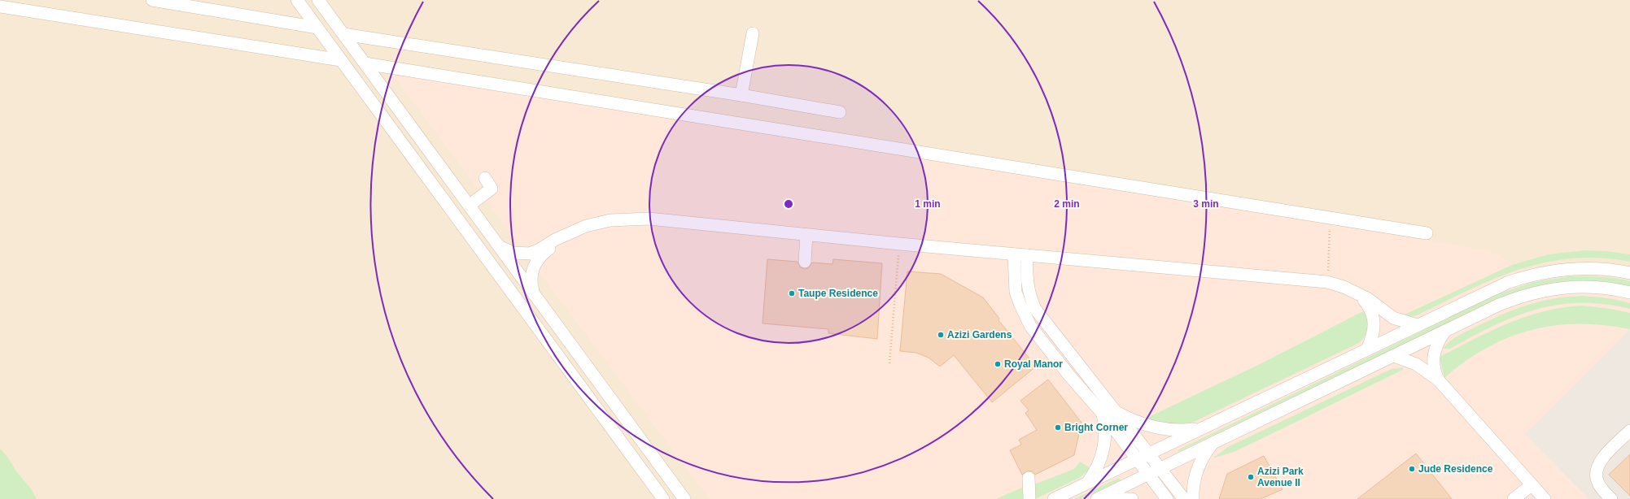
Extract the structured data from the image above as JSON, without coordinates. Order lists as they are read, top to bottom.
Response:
{
  "places": [
    "Taupe Residence",
    "Azizi Gardens",
    "Royal Manor",
    "Bright Corner",
    "Jude Residence",
    "Azizi Park Avenue II"
  ],
  "rings": ["1 min", "2 min", "3 min"]
}
